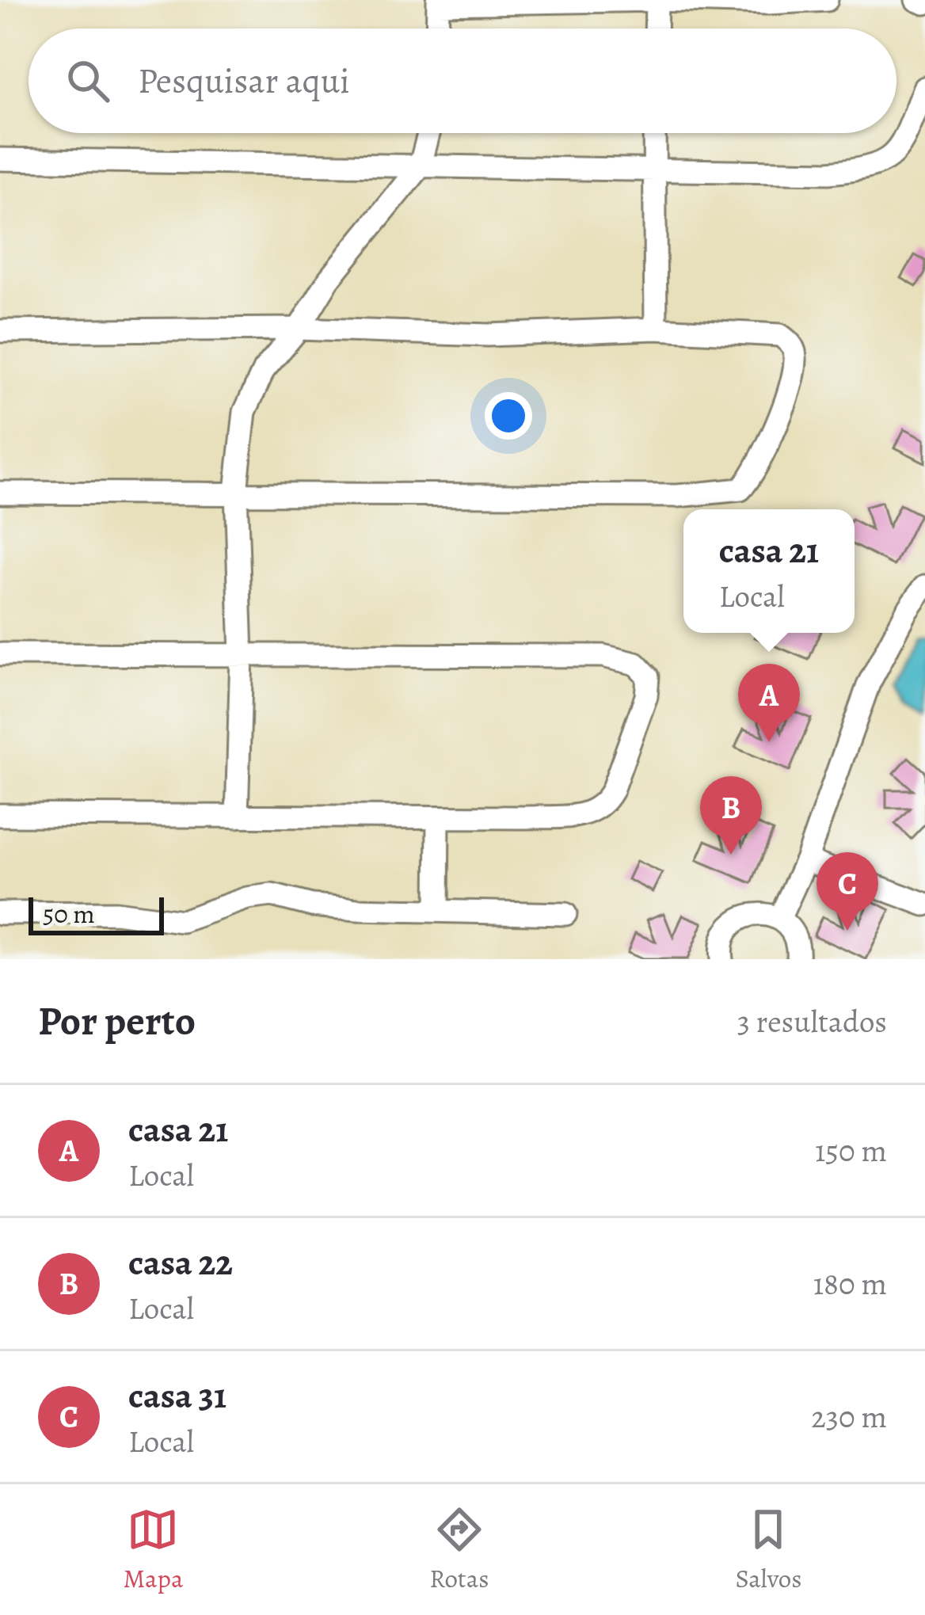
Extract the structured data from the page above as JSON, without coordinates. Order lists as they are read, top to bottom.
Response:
{
  "scale_bar": "50 m",
  "page": {
    "search": "Pesquisar aqui",
    "popup": ["casa 21", "Local"],
    "pins": ["A", "B", "C"],
    "scale": "50 m",
    "heading": ["Por perto", "3 resultados"],
    "list": [
      {
        "mark": "A",
        "name": "casa 21",
        "note": "Local",
        "value": "150 m"
      },
      {
        "mark": "B",
        "name": "casa 22",
        "note": "Local",
        "value": "180 m"
      },
      {
        "mark": "C",
        "name": "casa 31",
        "note": "Local",
        "value": "230 m"
      }
    ],
    "nav": ["Mapa", "Rotas", "Salvos"]
  }
}
